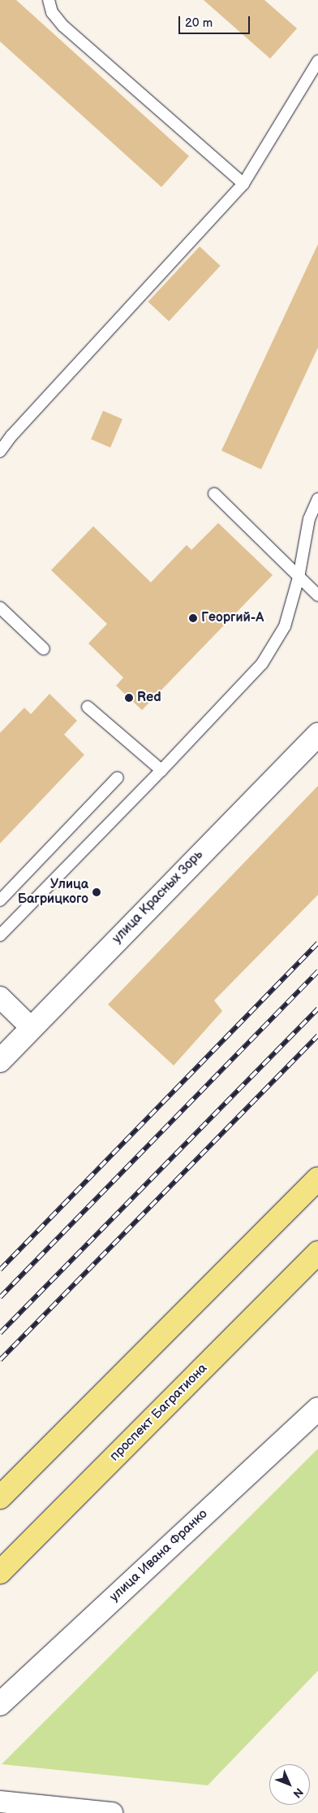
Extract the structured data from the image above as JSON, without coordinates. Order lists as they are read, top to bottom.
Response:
{
  "streets": {
    "main road": ["проспект Багратиона"],
    "street": ["улица Красных Зорь", "улица Ивана Франко"]
  },
  "places": ["Георгий-А", "Red", "Улица Багрицкого"],
  "scale_bar": "20 m",
  "north": "bottom right"
}
